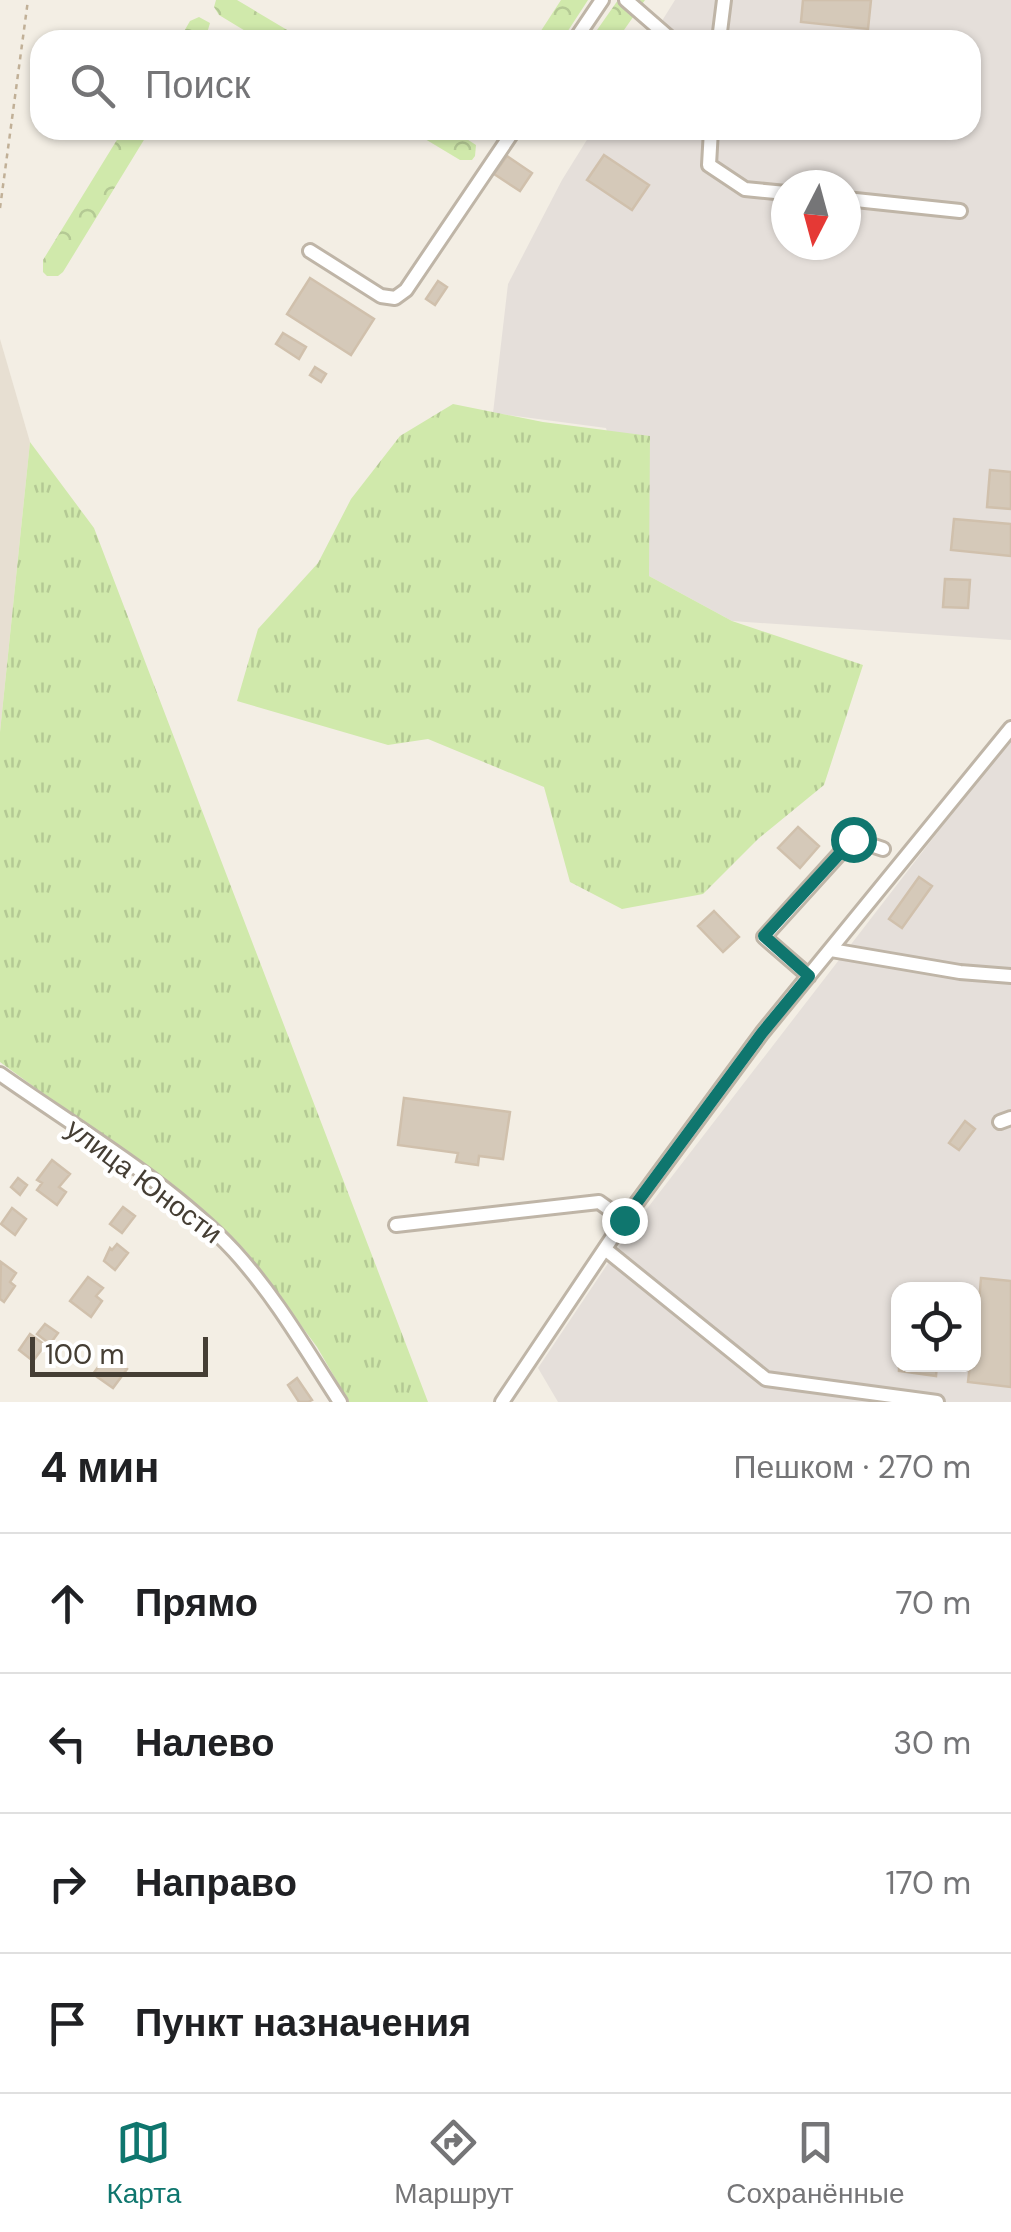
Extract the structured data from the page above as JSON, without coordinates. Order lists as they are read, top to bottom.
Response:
{
  "streets": {
    "street": ["улица Юности"]
  },
  "scale_bar": "100 m",
  "north": "bottom",
  "page": {
    "search": "Поиск",
    "scale": "100 m",
    "heading": ["4 мин", "Пешком · 270 m"],
    "list": [
      ["Прямо", "70 m"],
      ["Налево", "30 m"],
      ["Направо", "170 m"],
      "Пункт назначения"
    ],
    "nav": ["Карта", "Маршрут", "Сохранённые"]
  }
}
